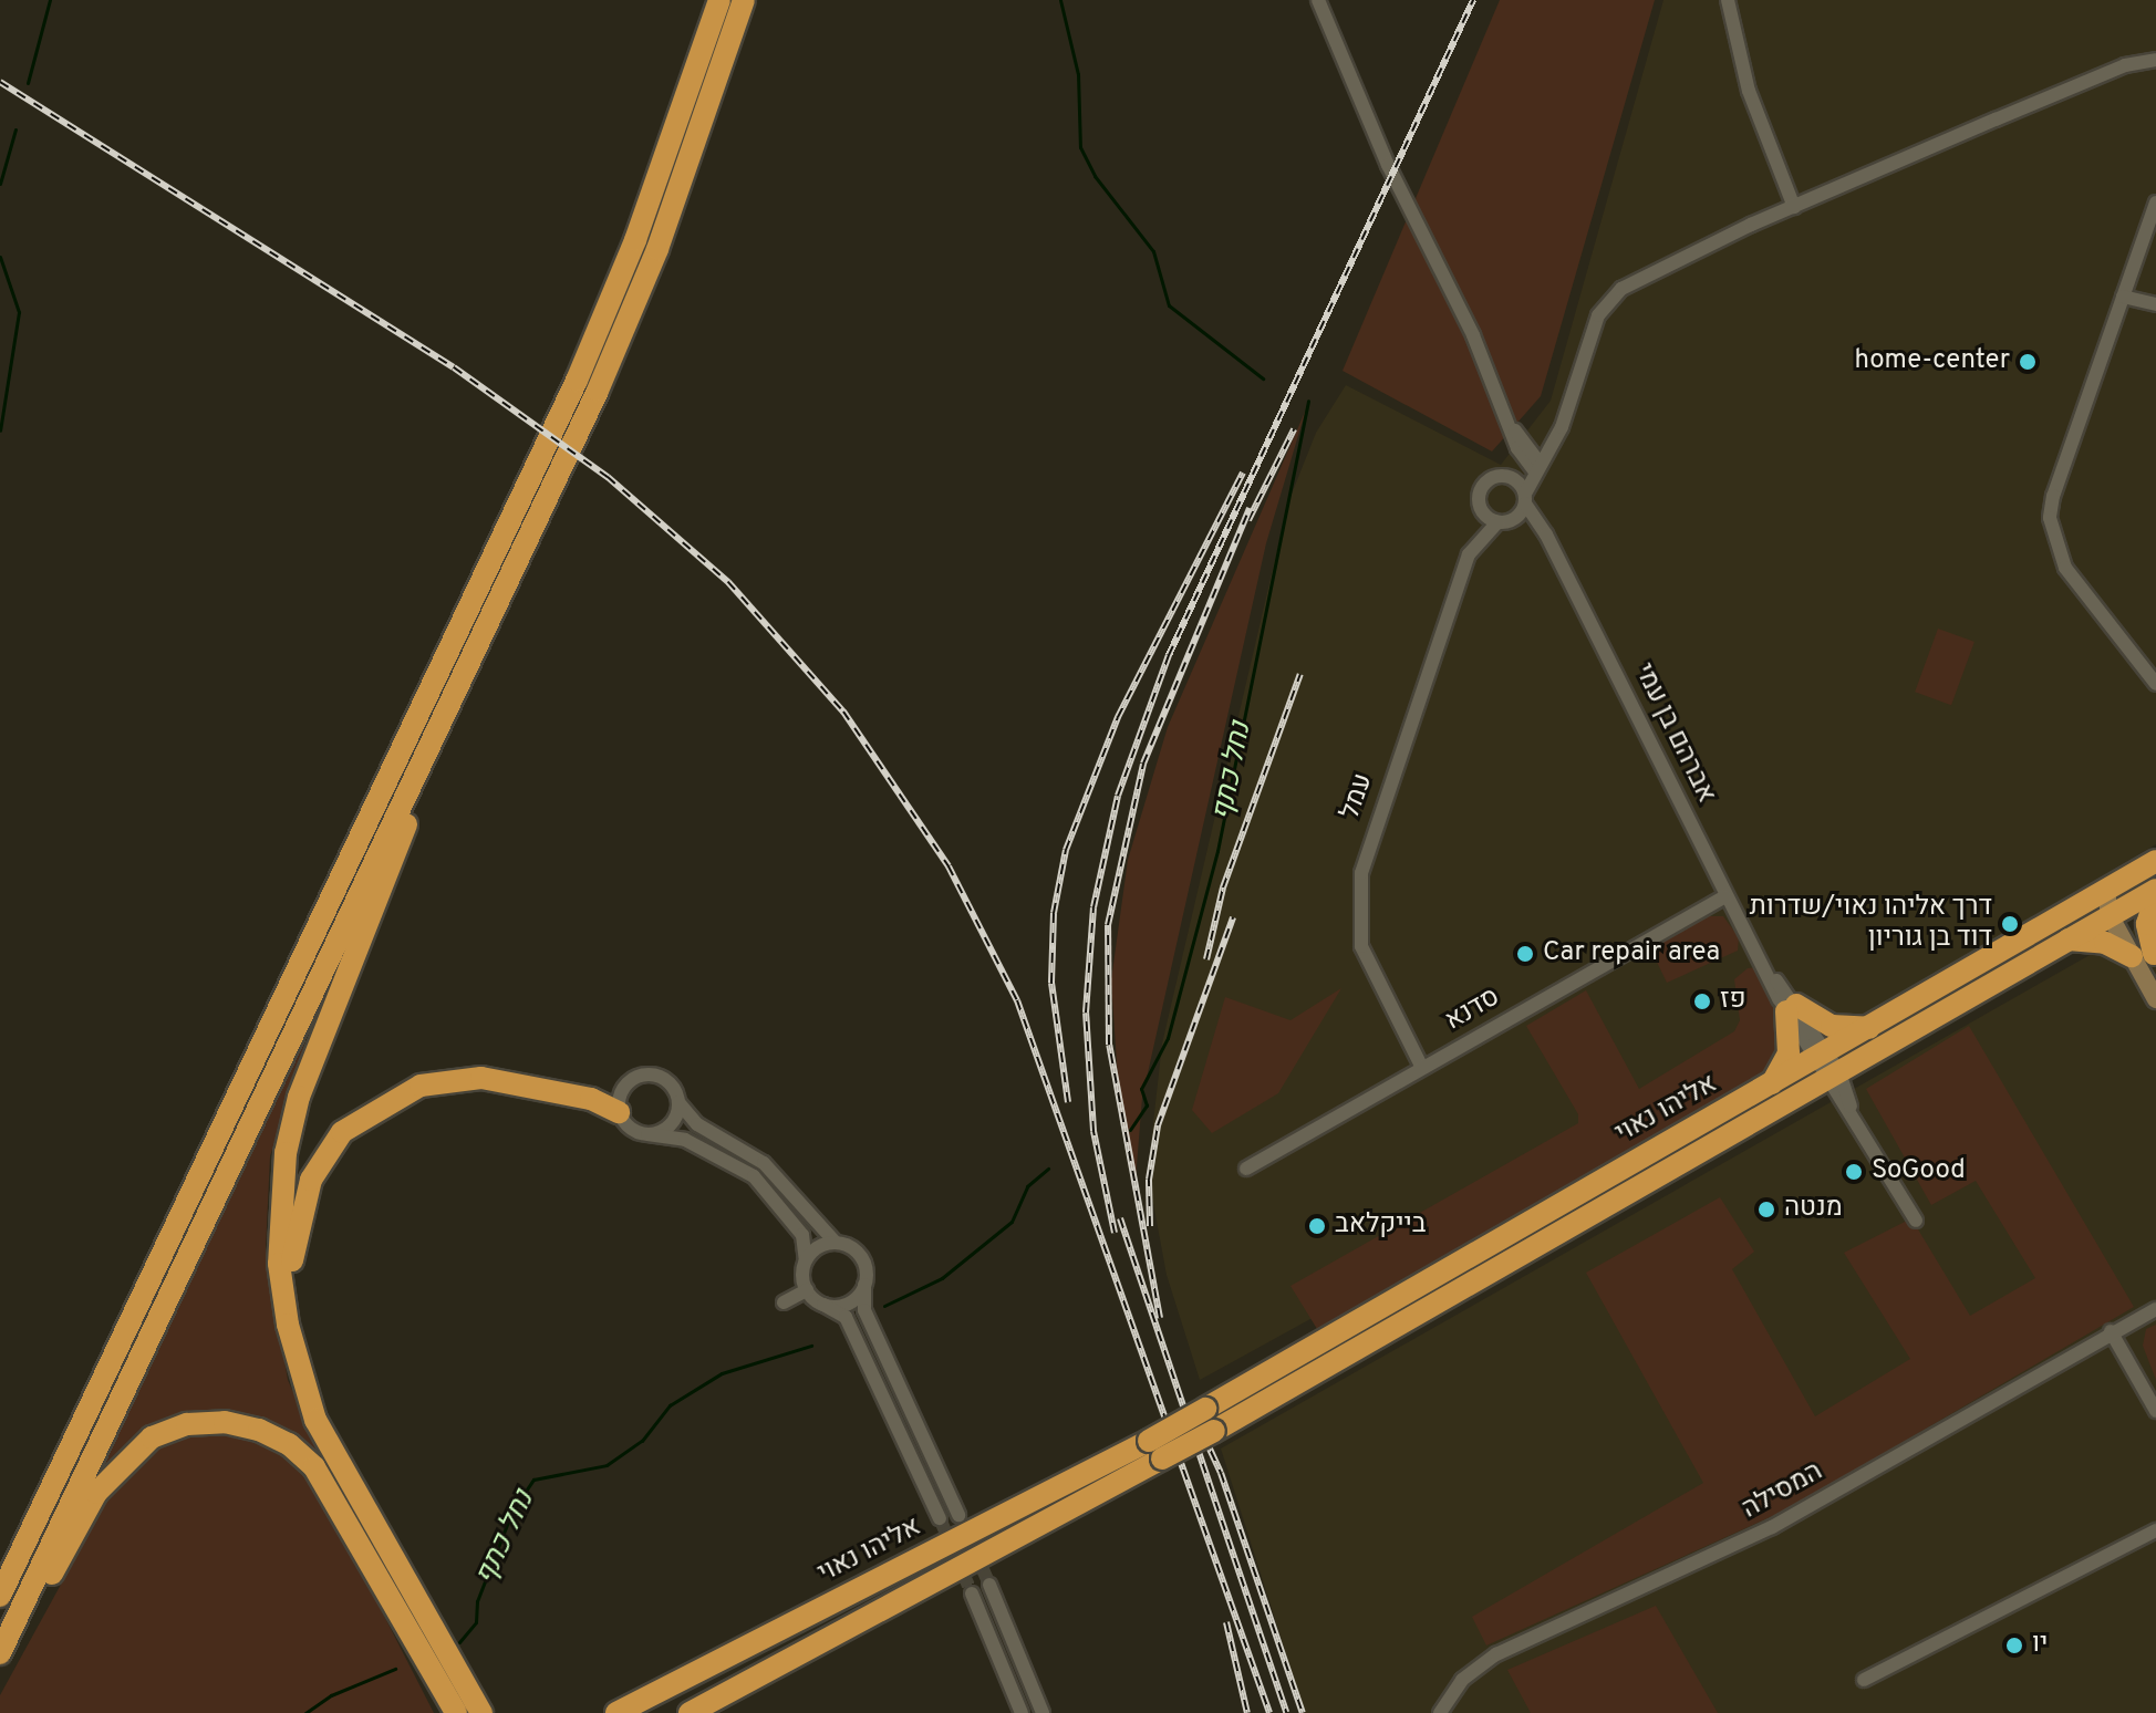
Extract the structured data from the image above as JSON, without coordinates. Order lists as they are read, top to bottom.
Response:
{
  "streets": {
    "highway": ["אליהו נאוי"],
    "street": [
      "אברהם בן עמי",
      "עמל",
      "סדנא",
      "המסילה"
    ]
  },
  "crossings": [
    ["אברהם בן עמי", "עמל"],
    ["אברהם בן עמי", "סדנא"],
    ["אברהם בן עמי", "אליהו נאוי"],
    ["עמל", "סדנא"]
  ],
  "water": ["נחל כתף"],
  "places": [
    "home-center",
    "דרך אליהו נאוי/שדרות דוד בן גוריון",
    "Car repair area",
    "פז",
    "SoGood",
    "מנטה",
    "בייקלאב",
    "יו"
  ]
}
